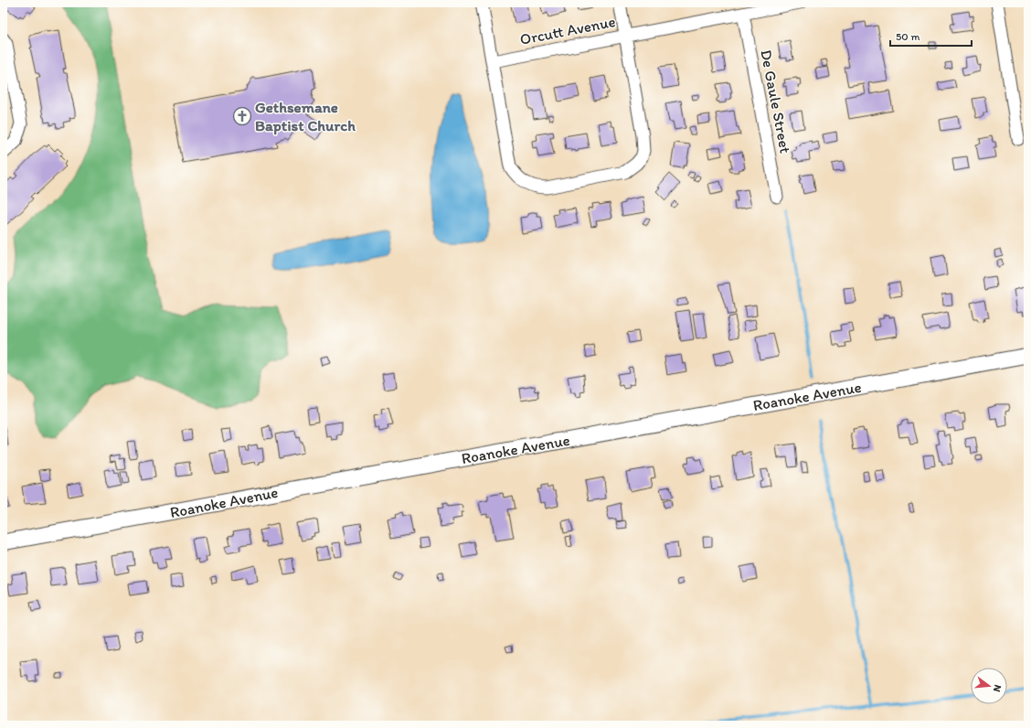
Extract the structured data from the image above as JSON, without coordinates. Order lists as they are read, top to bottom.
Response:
{
  "streets": {
    "street": ["Orcutt Avenue", "De Gaule Street", "Roanoke Avenue"]
  },
  "crossings": [
    ["Orcutt Avenue", "De Gaule Street"]
  ],
  "places": {
    "church": ["Gethsemane Baptist Church"]
  },
  "scale_bar": "50 m",
  "north": "right"
}
